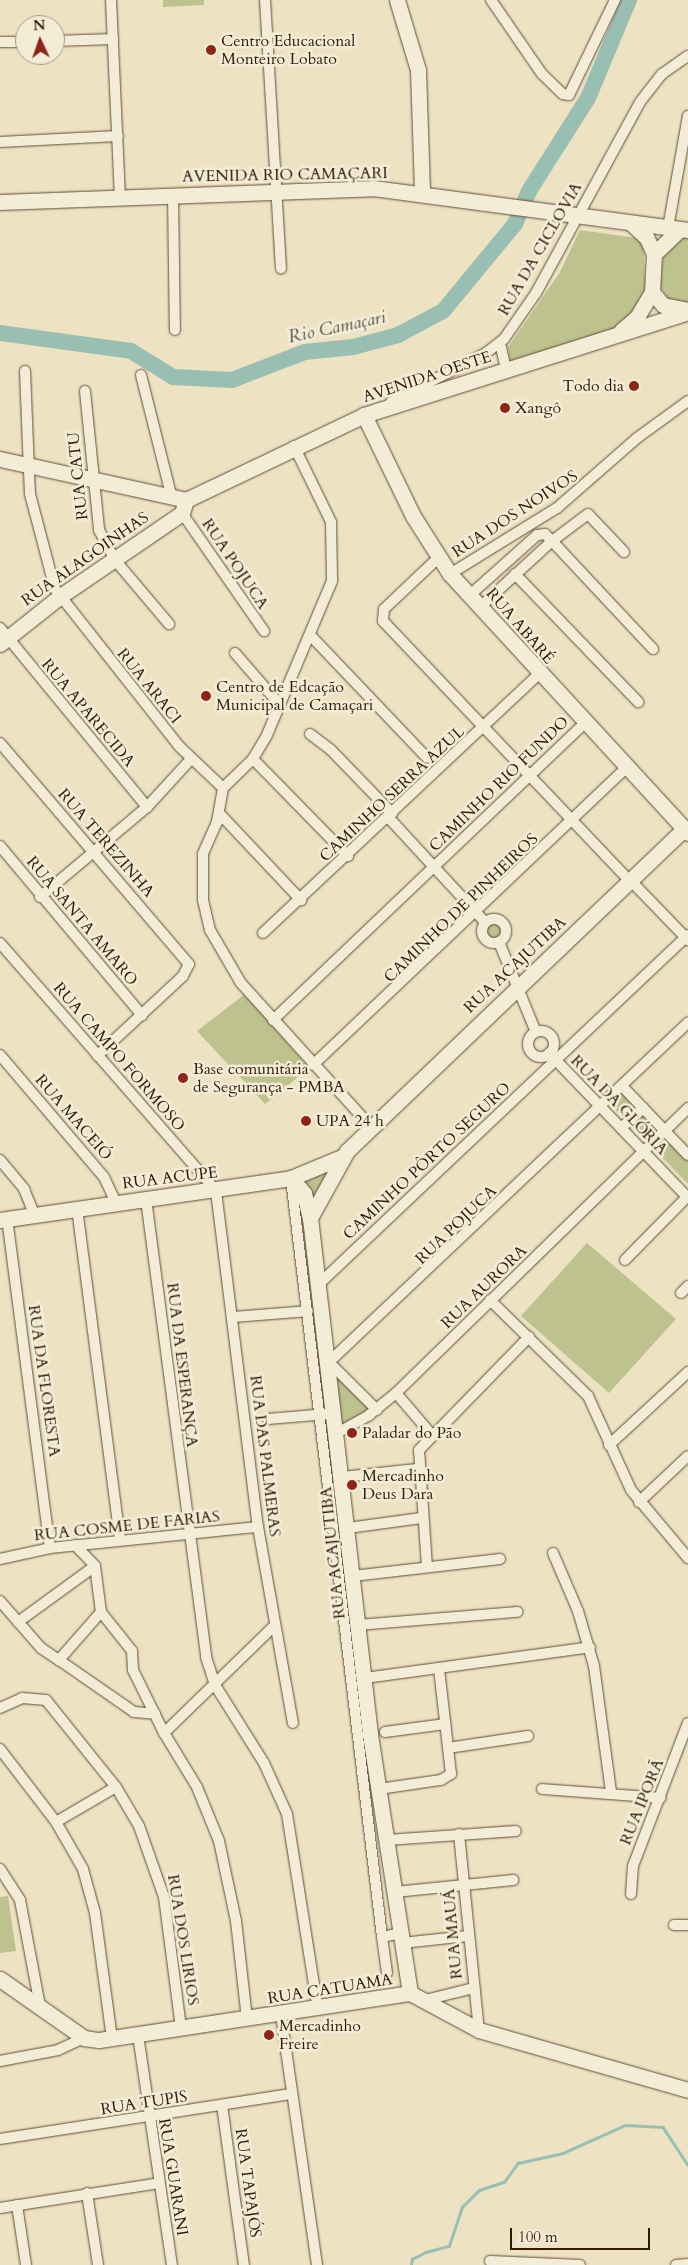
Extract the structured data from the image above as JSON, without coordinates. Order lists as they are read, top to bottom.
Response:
{
  "streets": {
    "street": [
      "AVENIDA RIO CAMAÇARI",
      "RUA DA CICLOVIA",
      "AVENIDA OESTE",
      "RUA CATU",
      "RUA DOS NOIVOS",
      "RUA ALAGOINHAS",
      "RUA POJUCA",
      "RUA ABARÉ",
      "RUA ARACI",
      "RUA APARECIDA",
      "CAMINHO RIO FUNDO",
      "CAMINHO SERRA AZUL",
      "RUA TEREZINHA",
      "CAMINHO DE PINHEIROS",
      "RUA SANTA AMARO",
      "RUA ACAJUTIBA",
      "RUA CAMPO FORMOSO",
      "RUA DA GLÓRIA",
      "RUA MACEIÓ",
      "CAMINHO PÔRTO SEGURO",
      "RUA ACUPE",
      "RUA AURORA",
      "RUA DA ESPERANÇA",
      "RUA DA FLORESTA",
      "RUA DAS PALMERAS",
      "RUA COSME DE FARIAS",
      "RUA IPORÃ",
      "RUA MAUÁ",
      "RUA DOS LIRIOS",
      "RUA CATUAMA",
      "RUA TUPIS",
      "RUA GUARANI",
      "RUA TAPAJÓS"
    ]
  },
  "crossings": [
    ["AVENIDA RIO CAMAÇARI", "RUA DA CICLOVIA"],
    ["RUA DA CICLOVIA", "AVENIDA OESTE"],
    ["RUA DA CICLOVIA", "RUA ABARÉ"],
    ["AVENIDA OESTE", "RUA ALAGOINHAS"],
    ["AVENIDA OESTE", "RUA POJUCA"],
    ["AVENIDA OESTE", "RUA ABARÉ"],
    ["RUA CATU", "RUA ALAGOINHAS"],
    ["RUA DOS NOIVOS", "RUA ABARÉ"],
    ["RUA ALAGOINHAS", "RUA POJUCA"],
    ["RUA ALAGOINHAS", "RUA ARACI"],
    ["RUA ALAGOINHAS", "RUA APARECIDA"],
    ["RUA POJUCA", "RUA ACAJUTIBA"],
    ["RUA POJUCA", "RUA DA GLÓRIA"],
    ["RUA ABARÉ", "CAMINHO RIO FUNDO"],
    ["RUA ABARÉ", "CAMINHO SERRA AZUL"],
    ["RUA ABARÉ", "CAMINHO DE PINHEIROS"],
    ["RUA ABARÉ", "RUA ACAJUTIBA"],
    ["RUA TEREZINHA", "RUA SANTA AMARO"],
    ["RUA ACAJUTIBA", "CAMINHO PÔRTO SEGURO"],
    ["RUA ACAJUTIBA", "RUA ACUPE"],
    ["RUA ACAJUTIBA", "RUA AURORA"],
    ["RUA ACAJUTIBA", "RUA CATUAMA"],
    ["RUA CAMPO FORMOSO", "RUA ACUPE"],
    ["RUA CAMPO FORMOSO", "RUA DAS PALMERAS"],
    ["RUA DA GLÓRIA", "CAMINHO PÔRTO SEGURO"],
    ["RUA DA GLÓRIA", "RUA AURORA"],
    ["RUA MACEIÓ", "RUA ACUPE"],
    ["RUA ACUPE", "RUA DA ESPERANÇA"],
    ["RUA ACUPE", "RUA DA FLORESTA"],
    ["RUA ACUPE", "RUA DAS PALMERAS"],
    ["RUA DA ESPERANÇA", "RUA COSME DE FARIAS"],
    ["RUA DA ESPERANÇA", "RUA CATUAMA"],
    ["RUA DA FLORESTA", "RUA COSME DE FARIAS"],
    ["RUA DAS PALMERAS", "RUA COSME DE FARIAS"],
    ["RUA DOS LIRIOS", "RUA CATUAMA"],
    ["RUA CATUAMA", "RUA GUARANI"],
    ["RUA TUPIS", "RUA GUARANI"],
    ["RUA TUPIS", "RUA TAPAJÓS"]
  ],
  "water": ["Rio Camaçari"],
  "places": [
    "Centro Educacional Monteiro Lobato",
    "Todo dia",
    "Xangô",
    "Centro de Edcação Municipal de Camaçari",
    "Base comunitária de Segurança - PMBA",
    "UPA 24 h",
    "Paladar do Pão",
    "Mercadinho Deus Dara",
    "Mercadinho Freire"
  ],
  "scale_bar": "100 m",
  "north": "top"
}
